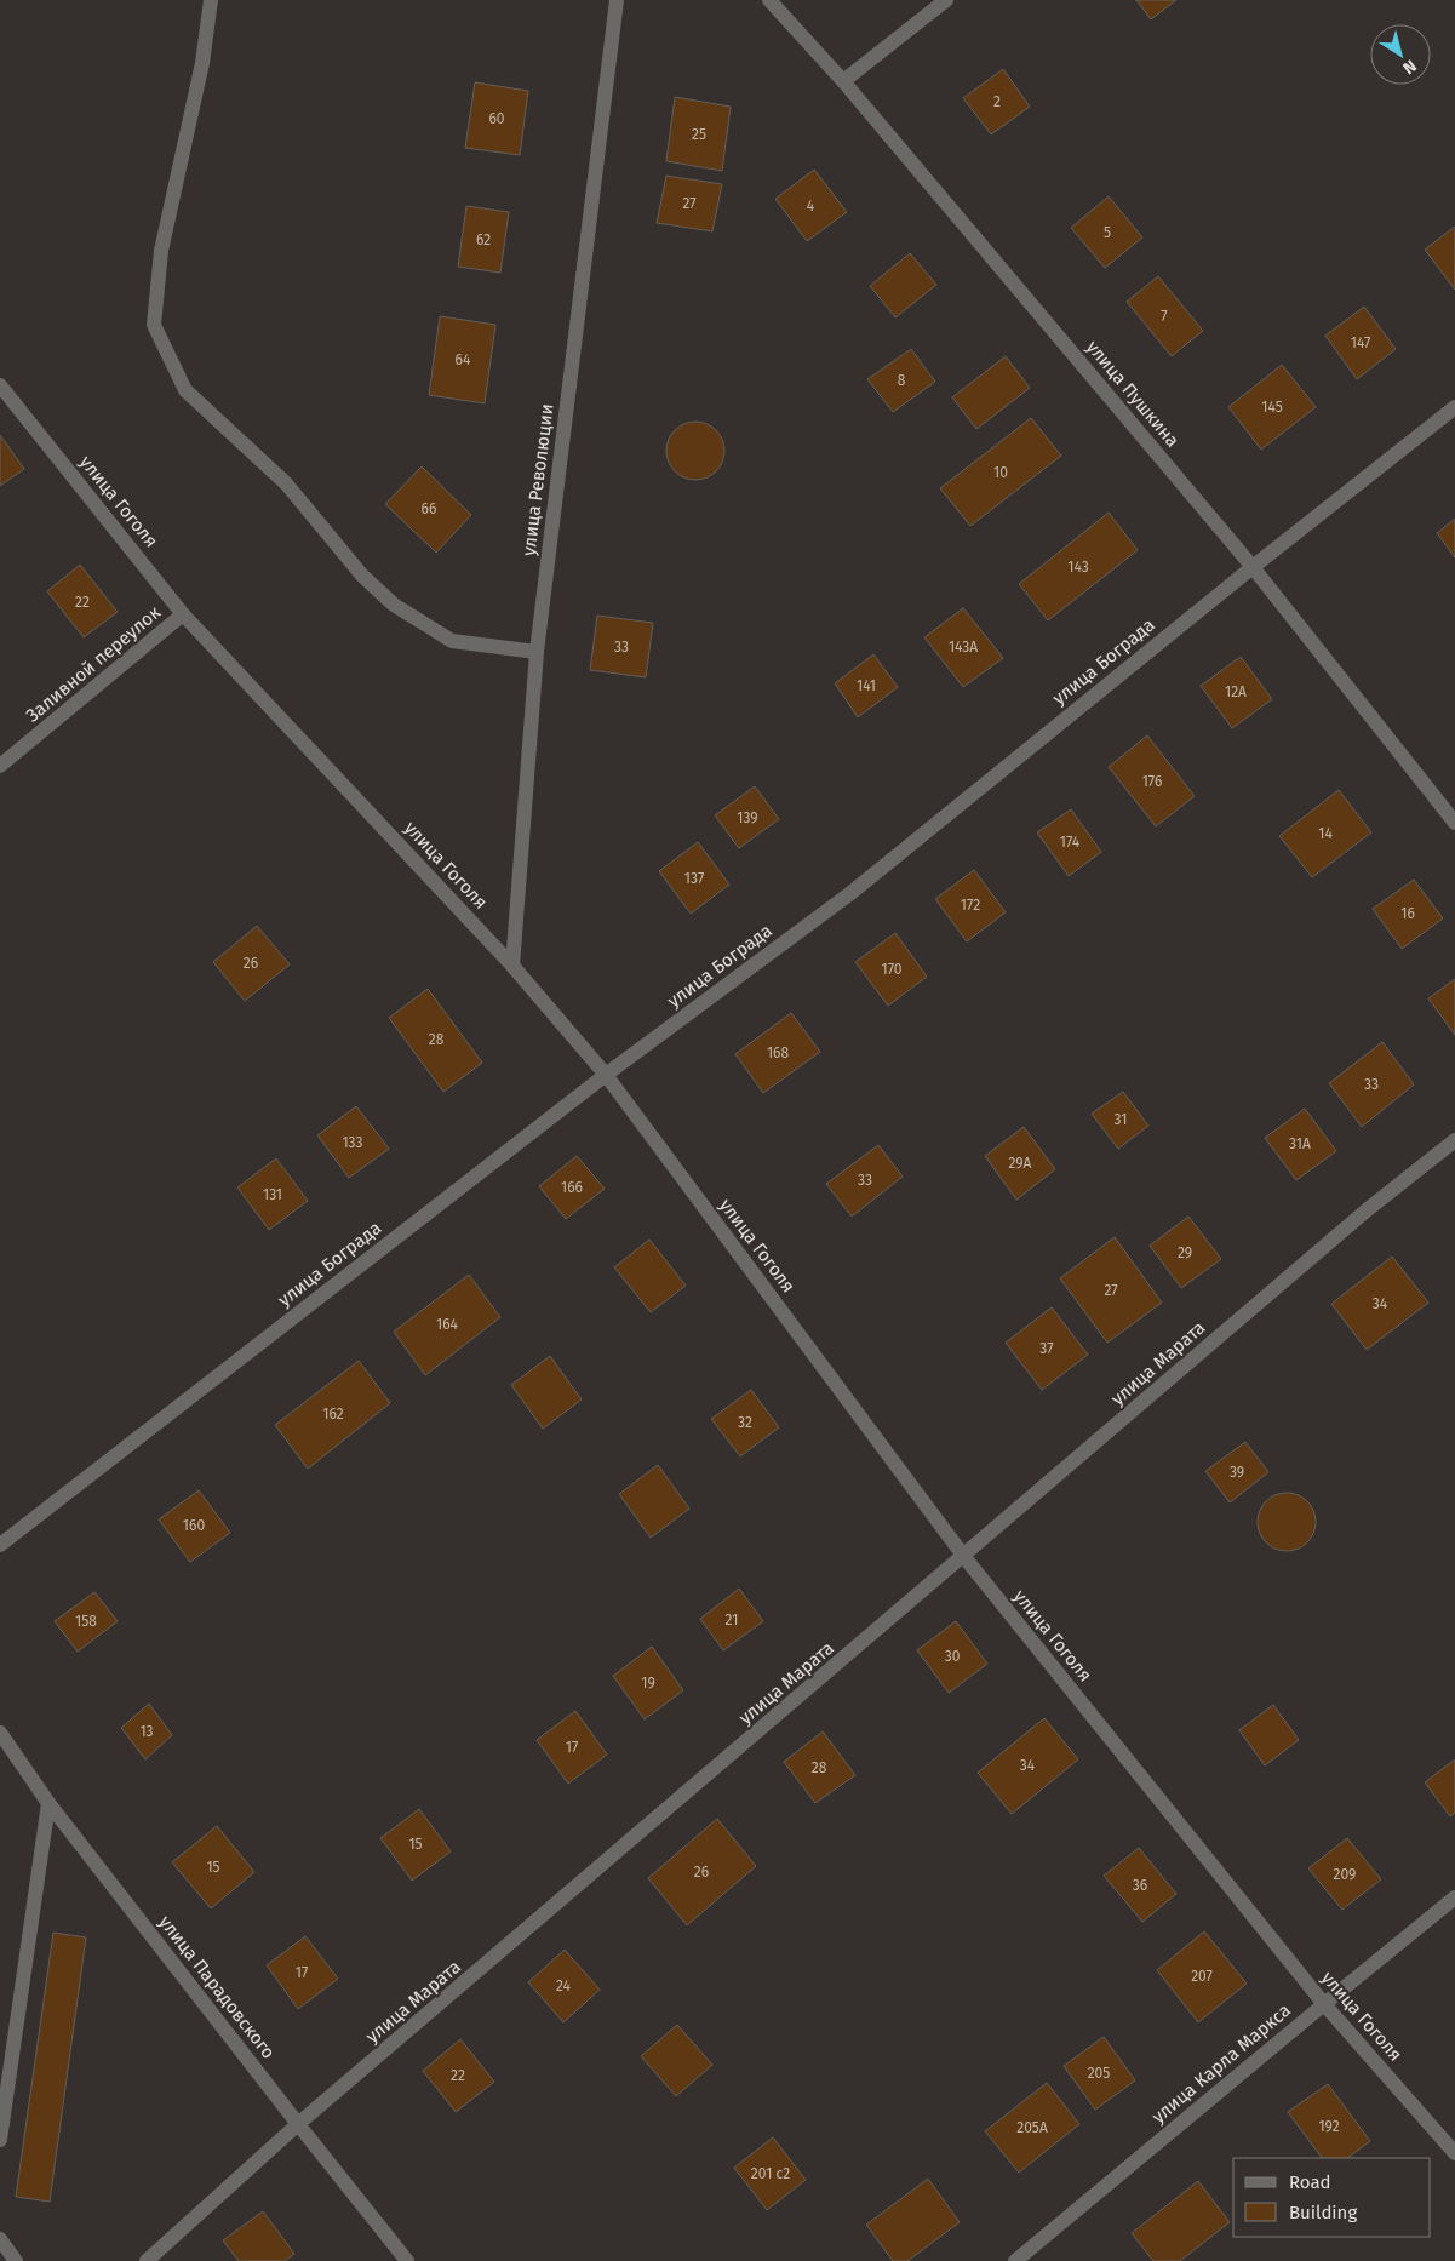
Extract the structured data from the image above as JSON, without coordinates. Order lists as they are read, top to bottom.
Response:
{
  "streets": {
    "street": [
      "улица Пушкина",
      "улица Революции",
      "улица Гоголя",
      "улица Бограда",
      "Заливной переулок",
      "улица Марата",
      "улица Парадовского",
      "улица Карла Маркса"
    ]
  },
  "crossings": [
    ["улица Пушкина", "улица Бограда"],
    ["улица Революции", "улица Гоголя"],
    ["улица Гоголя", "улица Бограда"],
    ["улица Гоголя", "Заливной переулок"],
    ["улица Гоголя", "улица Марата"],
    ["улица Гоголя", "улица Карла Маркса"],
    ["улица Марата", "улица Парадовского"]
  ],
  "house_numbers": [
    "2",
    "60",
    "25",
    "27",
    "4",
    "5",
    "62",
    "7",
    "147",
    "64",
    "8",
    "145",
    "10",
    "66",
    "143",
    "22",
    "33",
    "143А",
    "141",
    "12А",
    "176",
    "139",
    "14",
    "174",
    "137",
    "172",
    "16",
    "26",
    "170",
    "28",
    "168",
    "33",
    "31",
    "133",
    "31А",
    "29А",
    "33",
    "166",
    "131",
    "29",
    "27",
    "34",
    "164",
    "37",
    "162",
    "32",
    "39",
    "160",
    "21",
    "158",
    "30",
    "19",
    "13",
    "17",
    "34",
    "28",
    "15",
    "15",
    "26",
    "209",
    "36",
    "17",
    "207",
    "24",
    "205",
    "22",
    "192",
    "205А",
    "201 с2"
  ],
  "legend": ["Road", "Building"],
  "north": "bottom right"
}
